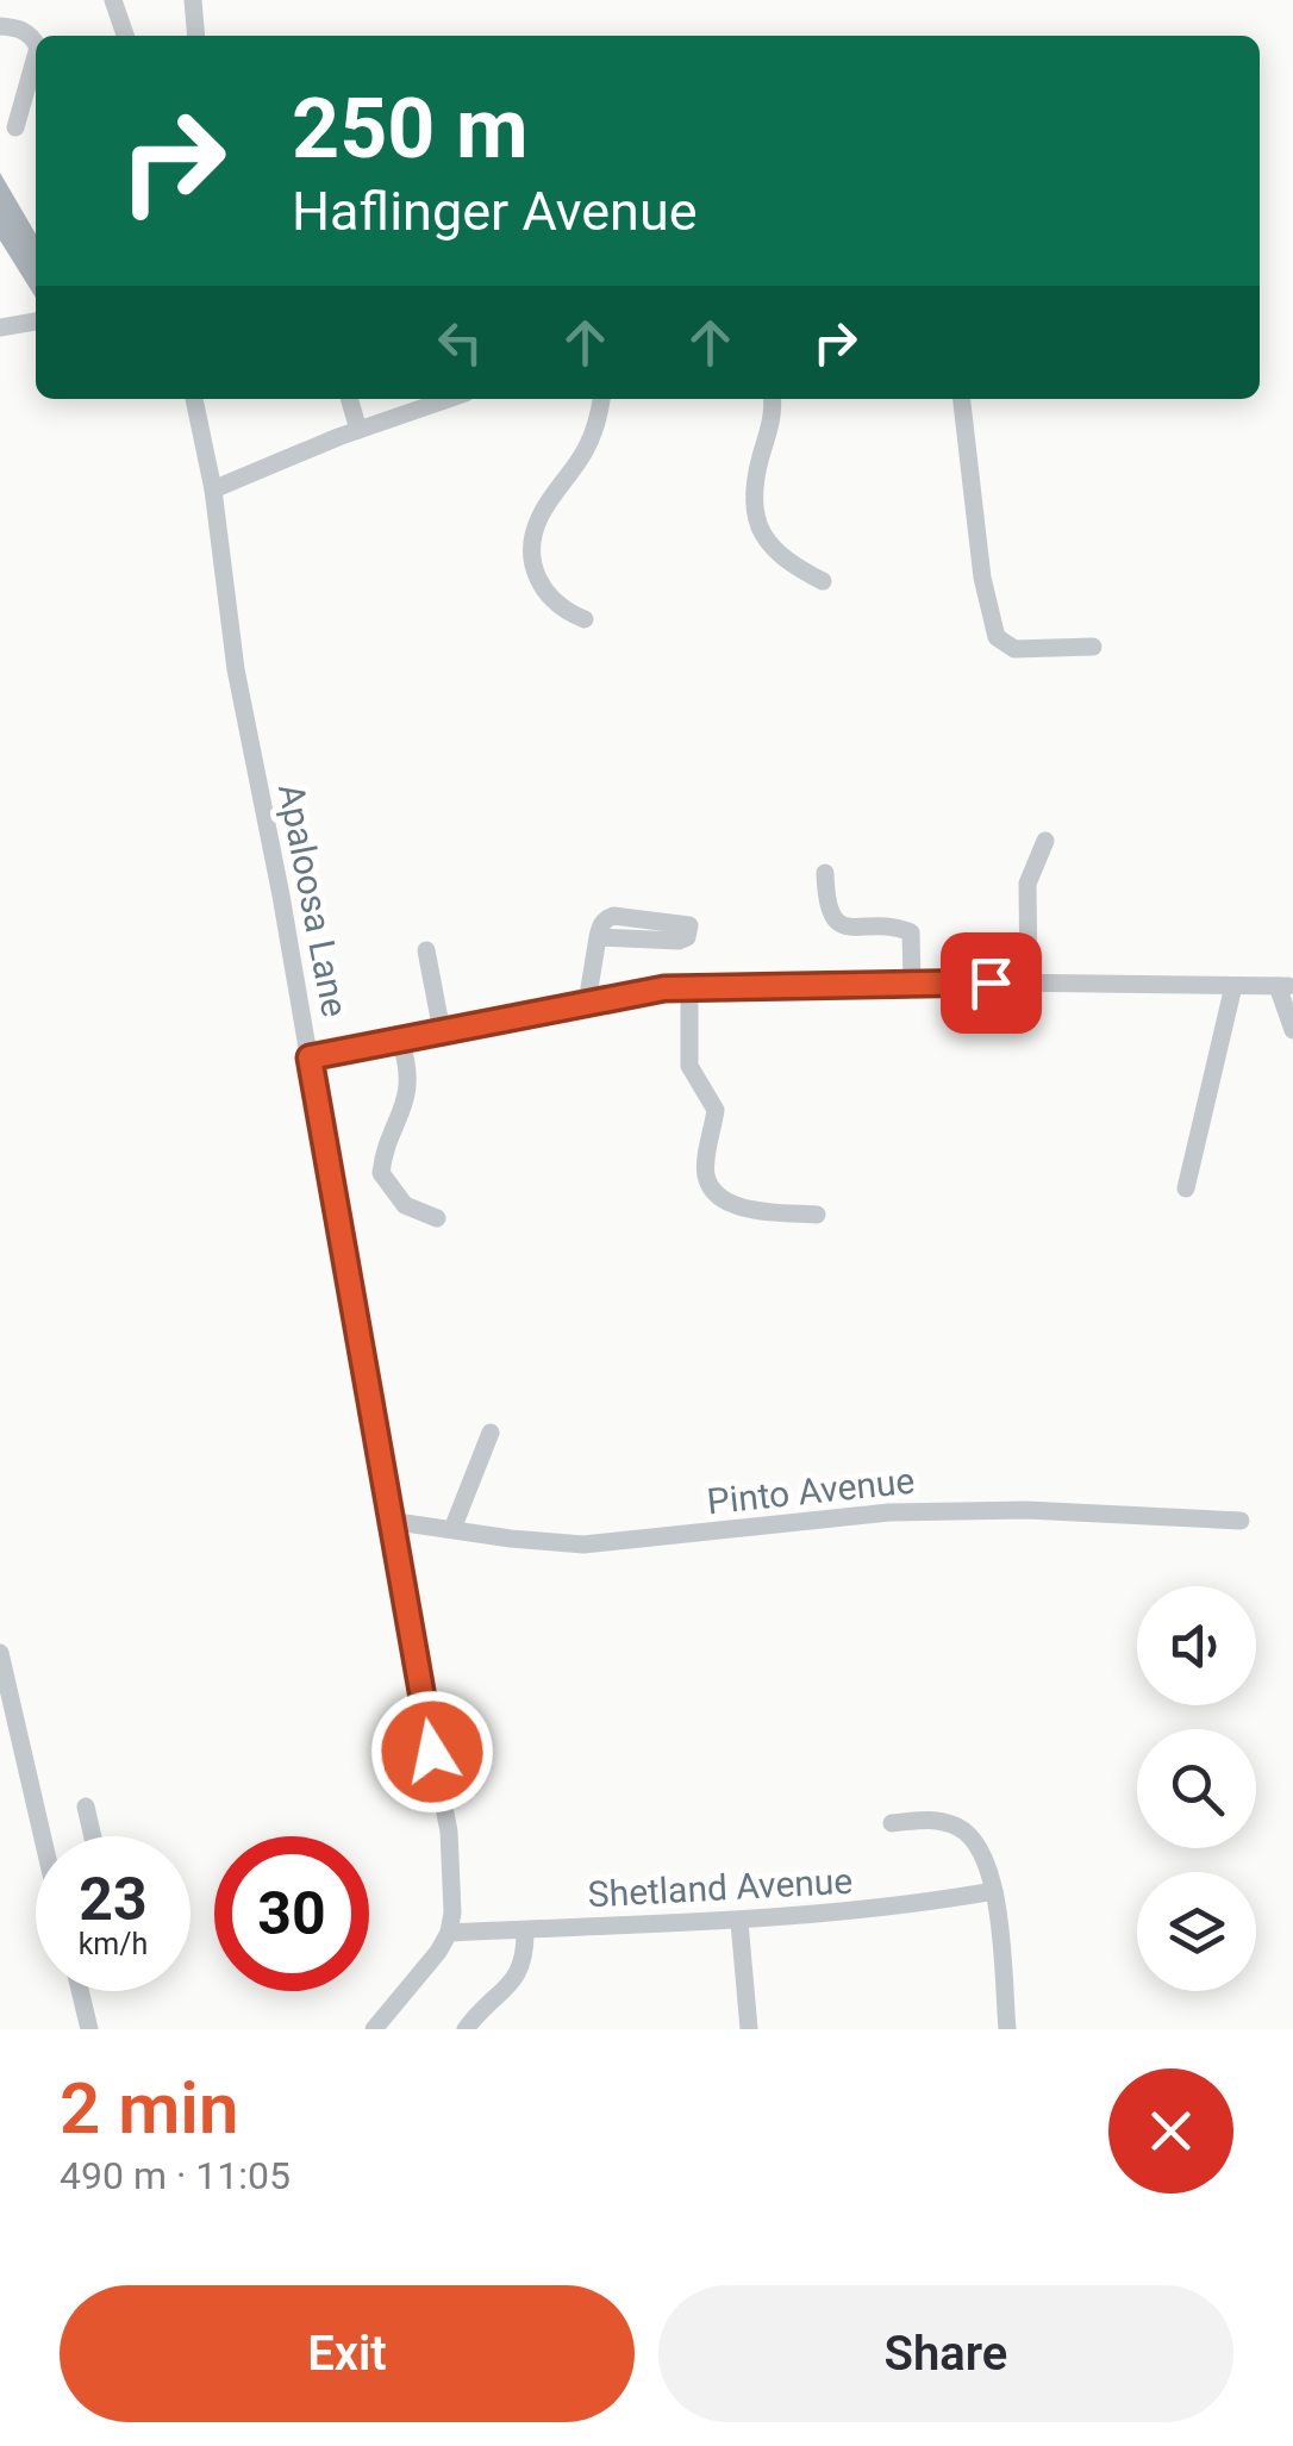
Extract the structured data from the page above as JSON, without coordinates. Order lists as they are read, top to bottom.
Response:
{
  "streets": {
    "street": ["Apaloosa Lane", "Pinto Avenue", "Shetland Avenue"]
  },
  "crossings": [
    ["Apaloosa Lane", "Pinto Avenue"],
    ["Apaloosa Lane", "Shetland Avenue"]
  ],
  "page": {
    "turn": ["250 m", "Haflinger Avenue"],
    "speed": "23 km/h",
    "limit": "30",
    "heading": ["2 min", "490 m · 11:05"],
    "buttons": ["Exit", "Share"]
  }
}
